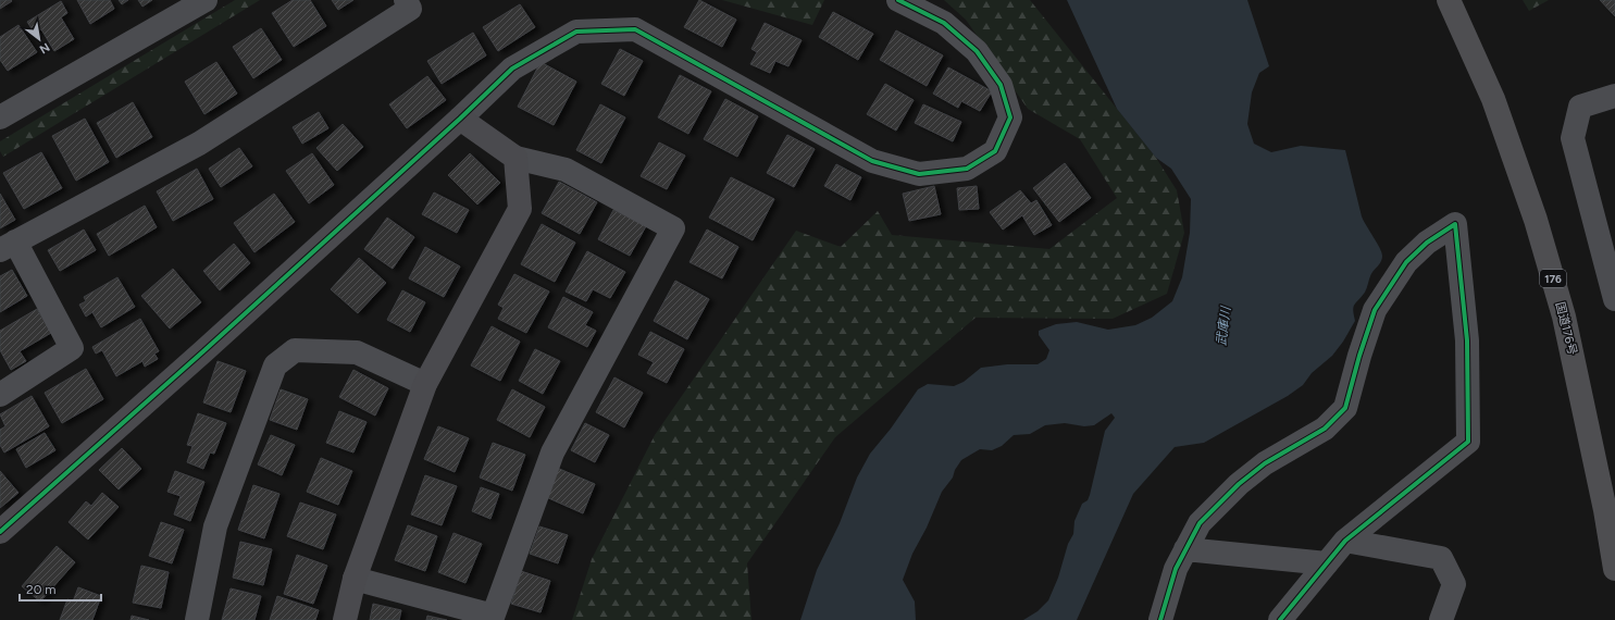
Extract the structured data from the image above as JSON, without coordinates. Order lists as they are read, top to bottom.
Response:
{
  "streets": {
    "highway": ["176", "国道176号"]
  },
  "water": ["武庫川"],
  "scale_bar": "20 m",
  "north": "bottom right"
}
